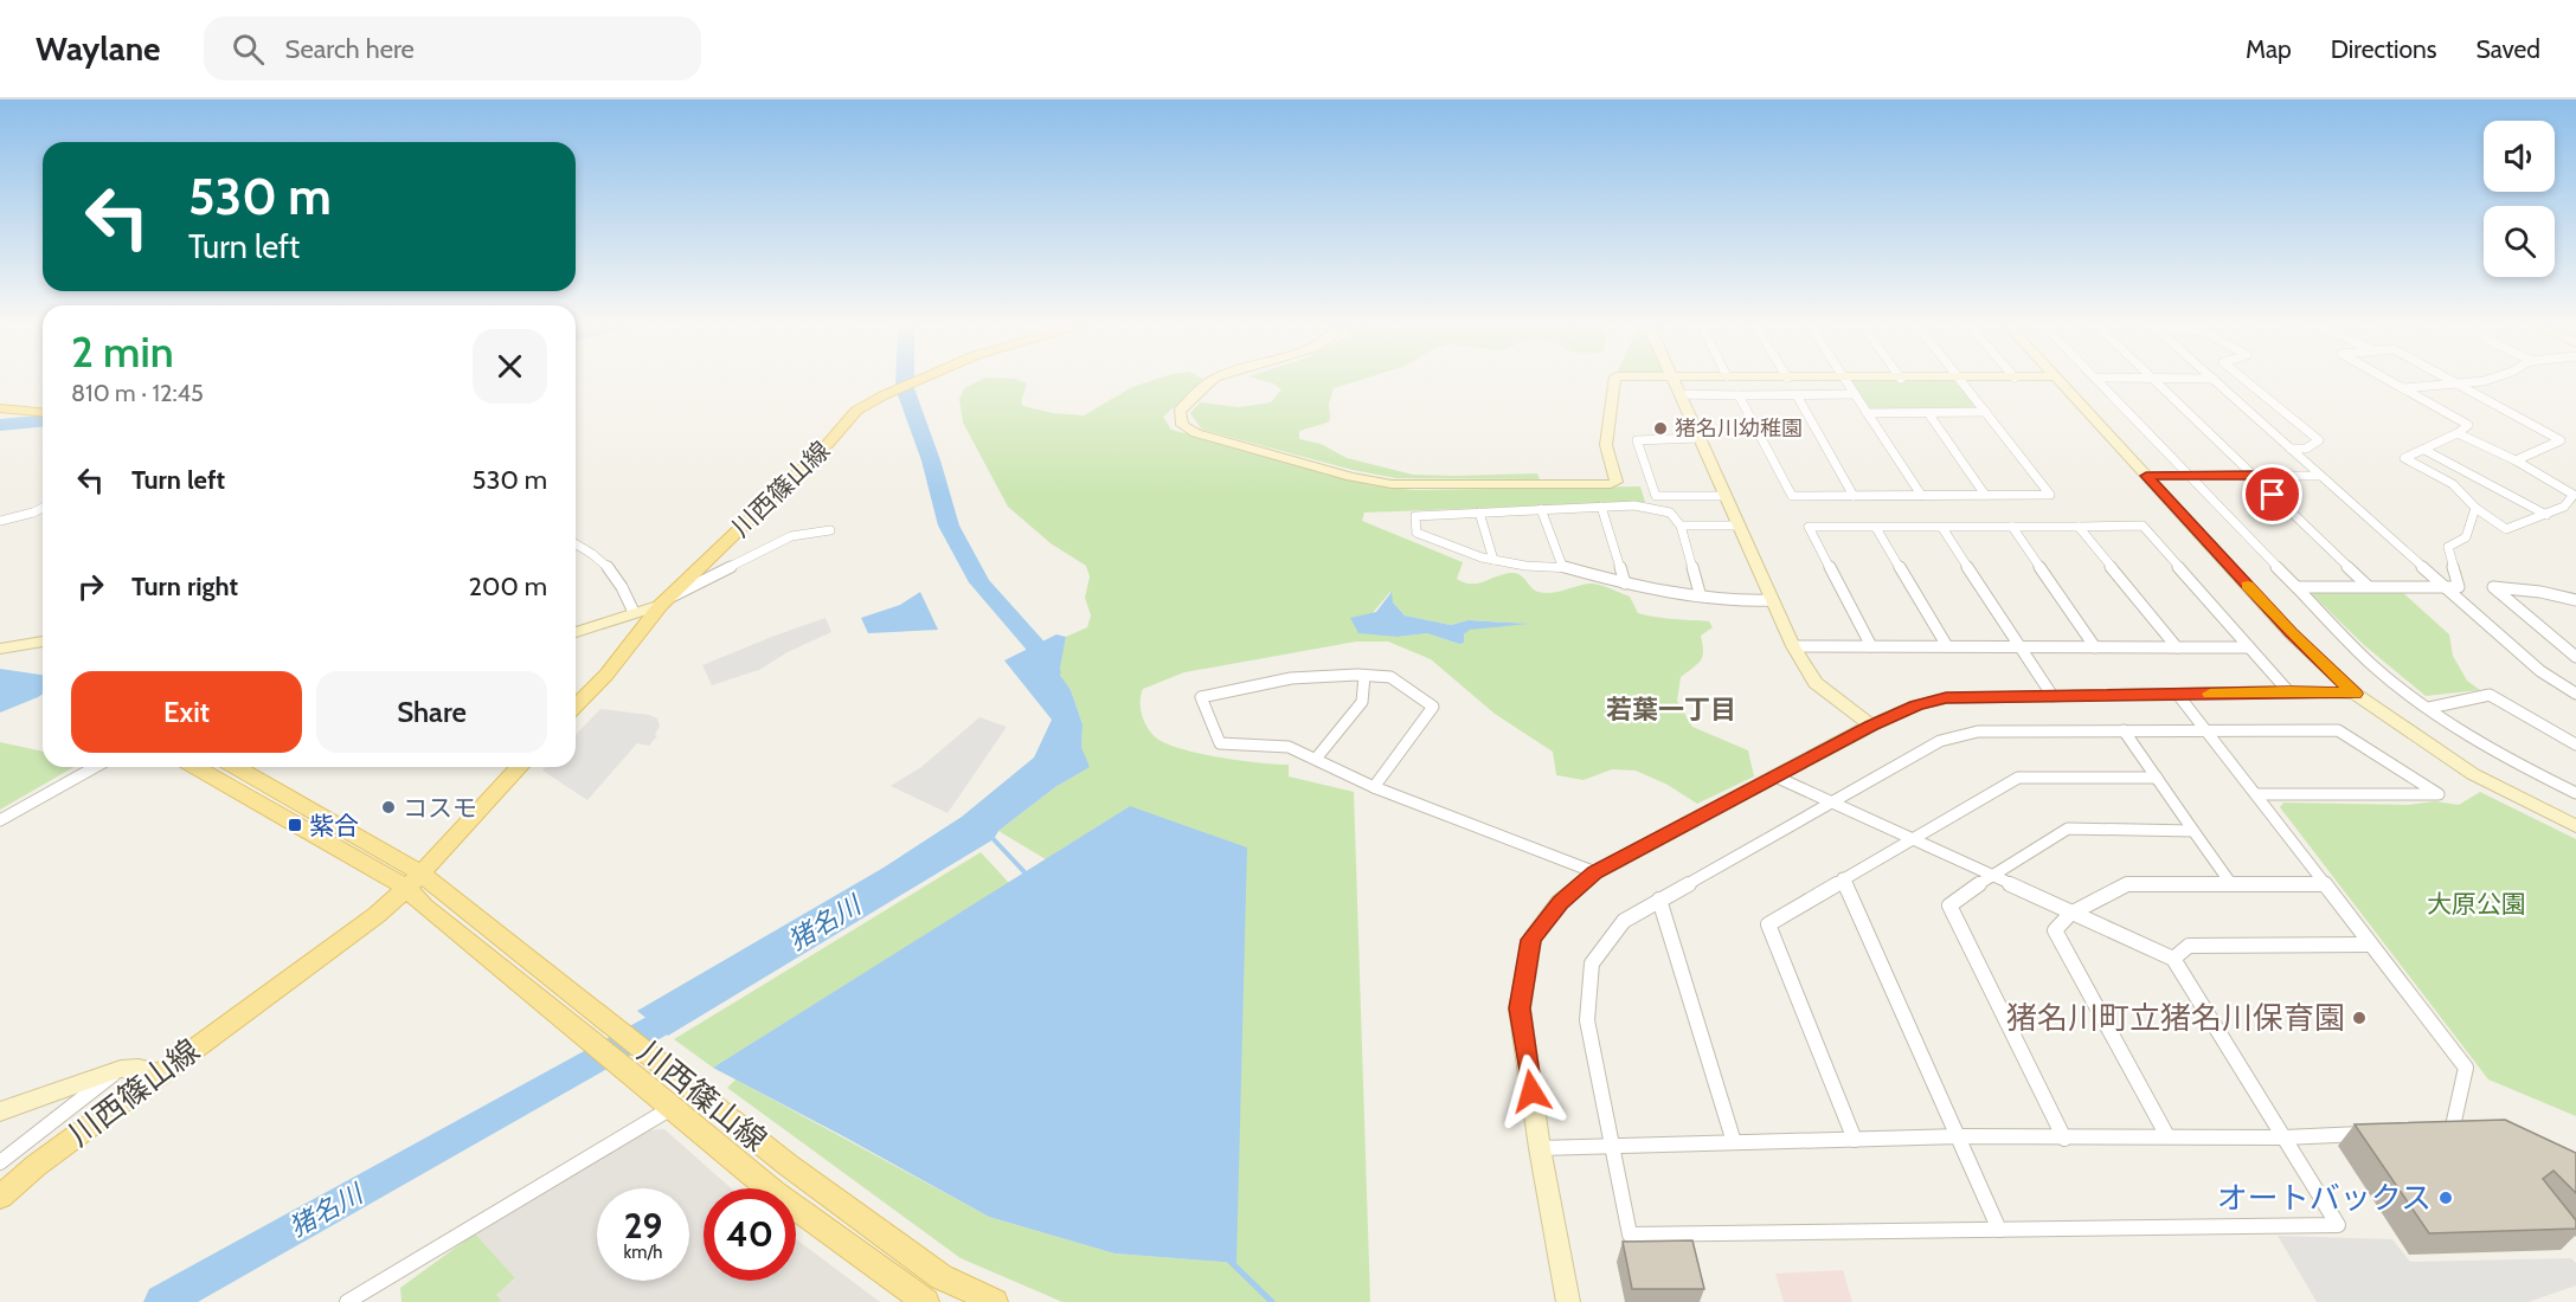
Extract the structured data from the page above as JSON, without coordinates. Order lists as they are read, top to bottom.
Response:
{
  "streets": {
    "main road": ["川西篠山線"]
  },
  "districts": ["若葉一丁目"],
  "water": ["猪名川"],
  "parks": ["大原公園"],
  "places": {
    "other": [
      "猪名川幼稚園",
      "コスモ",
      "猪名川町立猪名川保育園",
      "オートバックス"
    ],
    "transit": ["紫合"]
  },
  "page": {
    "header": "Waylane",
    "search": "Search here",
    "nav": ["Map", "Directions", "Saved"],
    "turn": ["530 m", "Turn left"],
    "heading": ["2 min", "810 m · 12:45"],
    "list": [
      {
        "name": "Turn left",
        "value": "530 m"
      },
      {
        "name": "Turn right",
        "value": "200 m"
      }
    ],
    "buttons": ["Exit", "Share"],
    "speed": "29 km/h",
    "limit": "40"
  }
}
